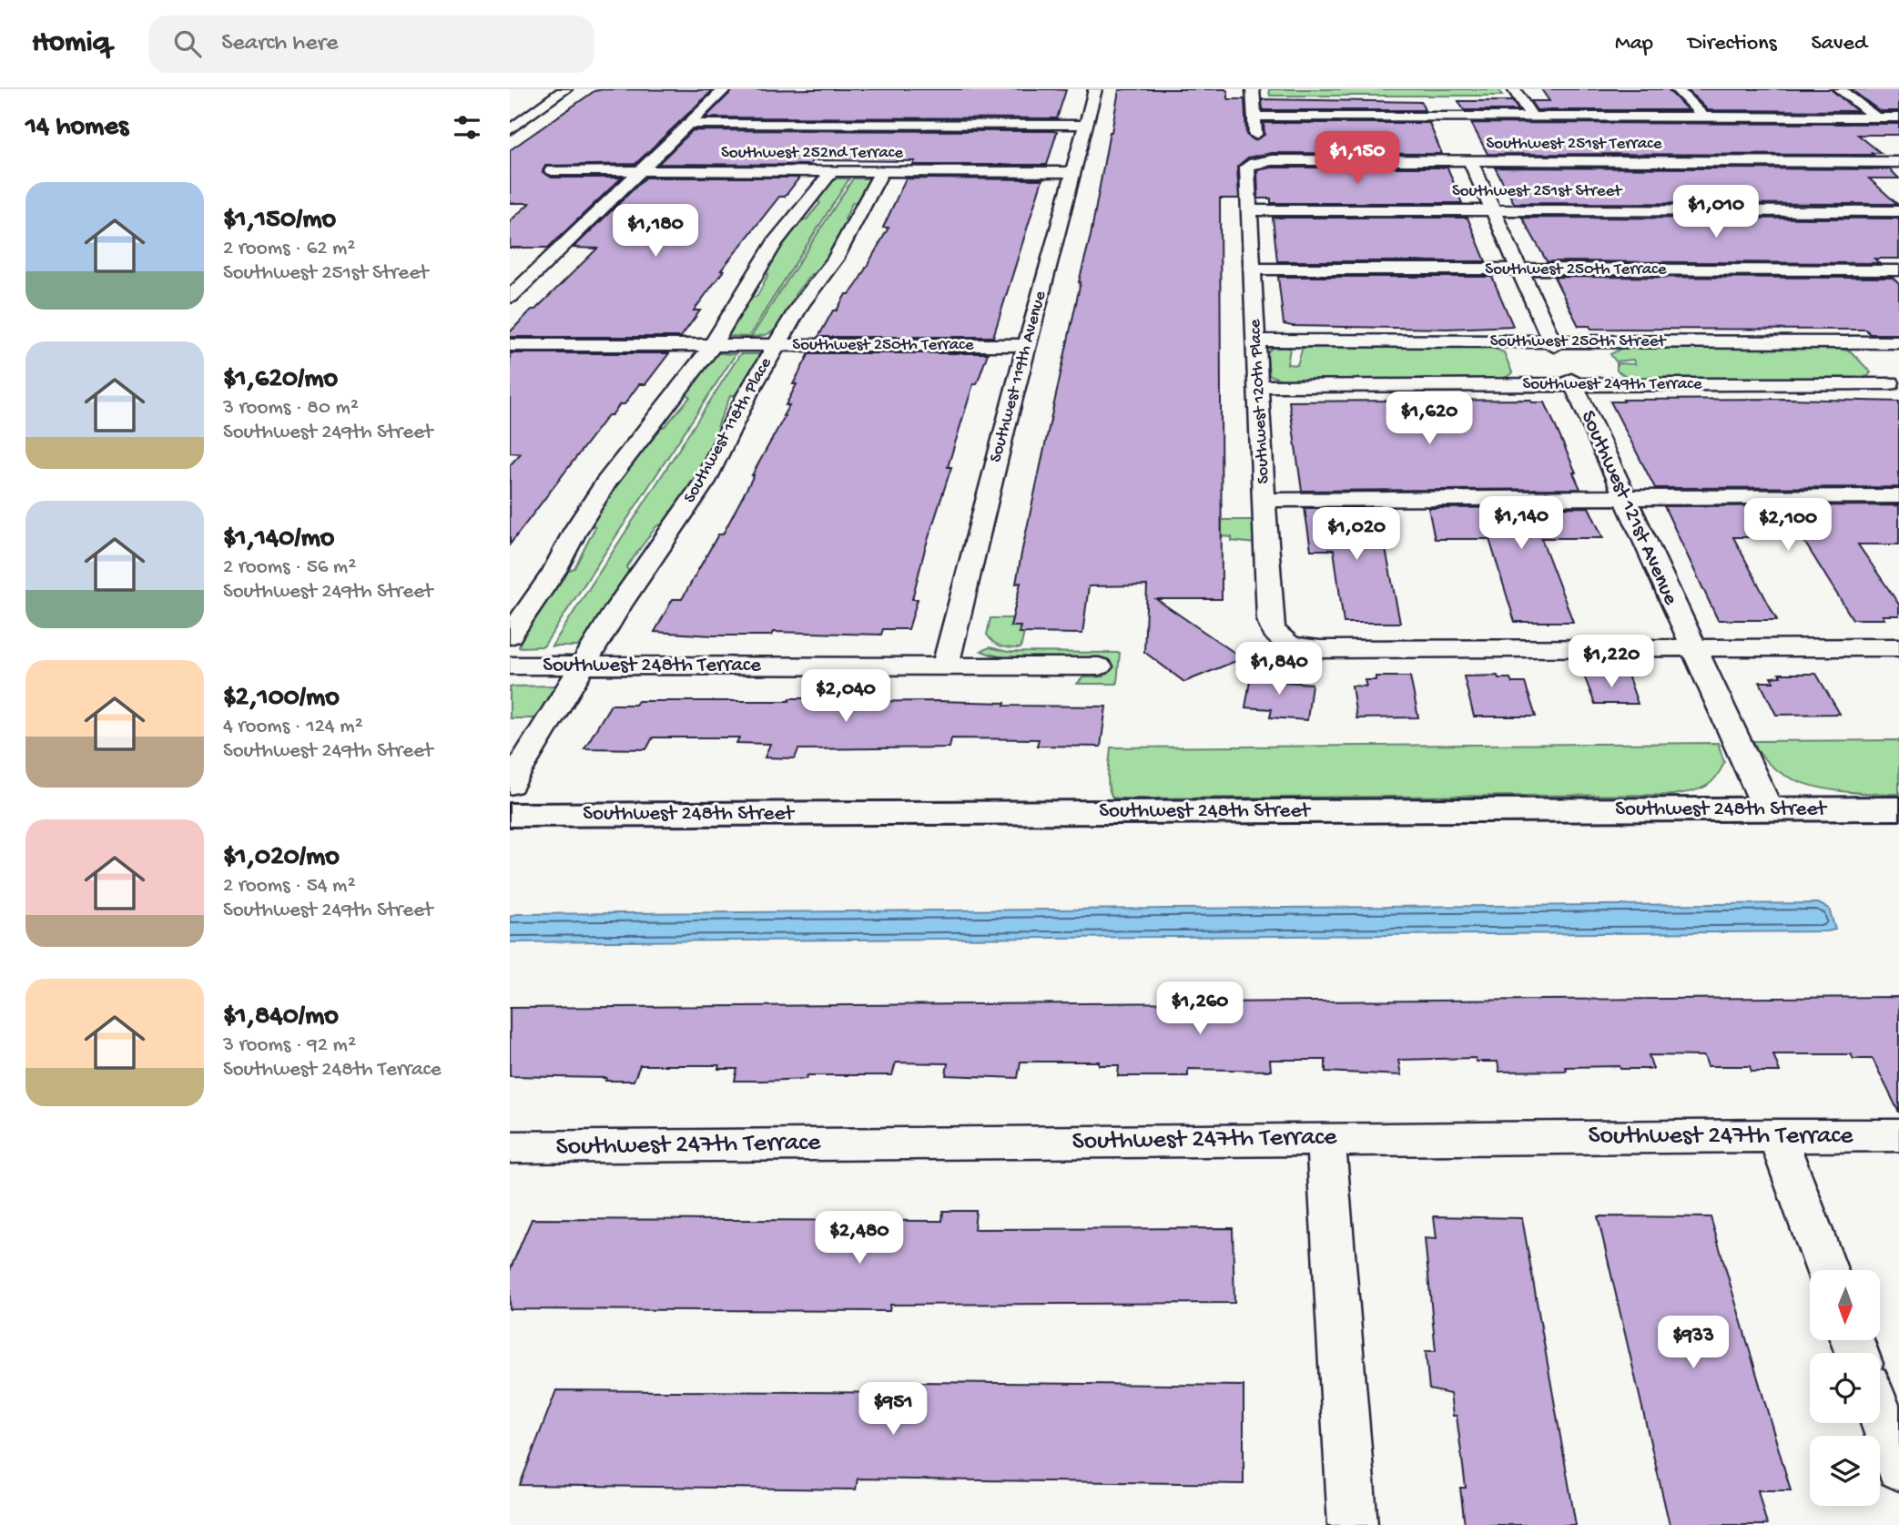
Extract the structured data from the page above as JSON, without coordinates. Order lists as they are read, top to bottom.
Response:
{
  "streets": {
    "street": [
      "Southwest 251st Terrace",
      "Southwest 252nd Terrace",
      "Southwest 251st Street",
      "Southwest 250th Terrace",
      "Southwest 250th Street",
      "Southwest 119th Avenue",
      "Southwest 249th Terrace",
      "Southwest 120th Place",
      "Southwest 118th Place",
      "Southwest 121st Avenue",
      "Southwest 248th Terrace",
      "Southwest 248th Street",
      "Southwest 247th Terrace"
    ]
  },
  "crossings": [
    ["Southwest 251st Terrace", "Southwest 120th Place"],
    ["Southwest 252nd Terrace", "Southwest 119th Avenue"],
    ["Southwest 252nd Terrace", "Southwest 118th Place"],
    ["Southwest 251st Street", "Southwest 120th Place"],
    ["Southwest 250th Terrace", "Southwest 119th Avenue"],
    ["Southwest 250th Terrace", "Southwest 120th Place"],
    ["Southwest 250th Terrace", "Southwest 118th Place"],
    ["Southwest 250th Street", "Southwest 120th Place"],
    ["Southwest 250th Street", "Southwest 121st Avenue"],
    ["Southwest 119th Avenue", "Southwest 248th Terrace"],
    ["Southwest 249th Terrace", "Southwest 120th Place"],
    ["Southwest 249th Terrace", "Southwest 121st Avenue"],
    ["Southwest 120th Place", "Southwest 121st Avenue"],
    ["Southwest 118th Place", "Southwest 248th Terrace"],
    ["Southwest 121st Avenue", "Southwest 248th Street"]
  ],
  "north": "bottom",
  "page": {
    "header": "Homiq",
    "search": "Search here",
    "nav": ["Map", "Directions", "Saved"],
    "heading": "14 homes",
    "price": [
      "$1,150",
      "$1,010",
      "$1,180",
      "$1,620",
      "$1,140",
      "$2,100",
      "$1,020",
      "$1,220",
      "$1,840",
      "$2,040",
      "$1,260",
      "$2,480",
      "$933",
      "$951"
    ],
    "list": [
      {
        "name": "$1,150/mo",
        "note": "2 rooms · 62 m² · Southwest 251st Street"
      },
      {
        "name": "$1,620/mo",
        "note": "3 rooms · 80 m² · Southwest 249th Street"
      },
      {
        "name": "$1,140/mo",
        "note": "2 rooms · 56 m² · Southwest 249th Street"
      },
      {
        "name": "$2,100/mo",
        "note": "4 rooms · 124 m² · Southwest 249th Street"
      },
      {
        "name": "$1,020/mo",
        "note": "2 rooms · 54 m² · Southwest 249th Street"
      },
      {
        "name": "$1,840/mo",
        "note": "3 rooms · 92 m² · Southwest 248th Terrace"
      }
    ]
  }
}
